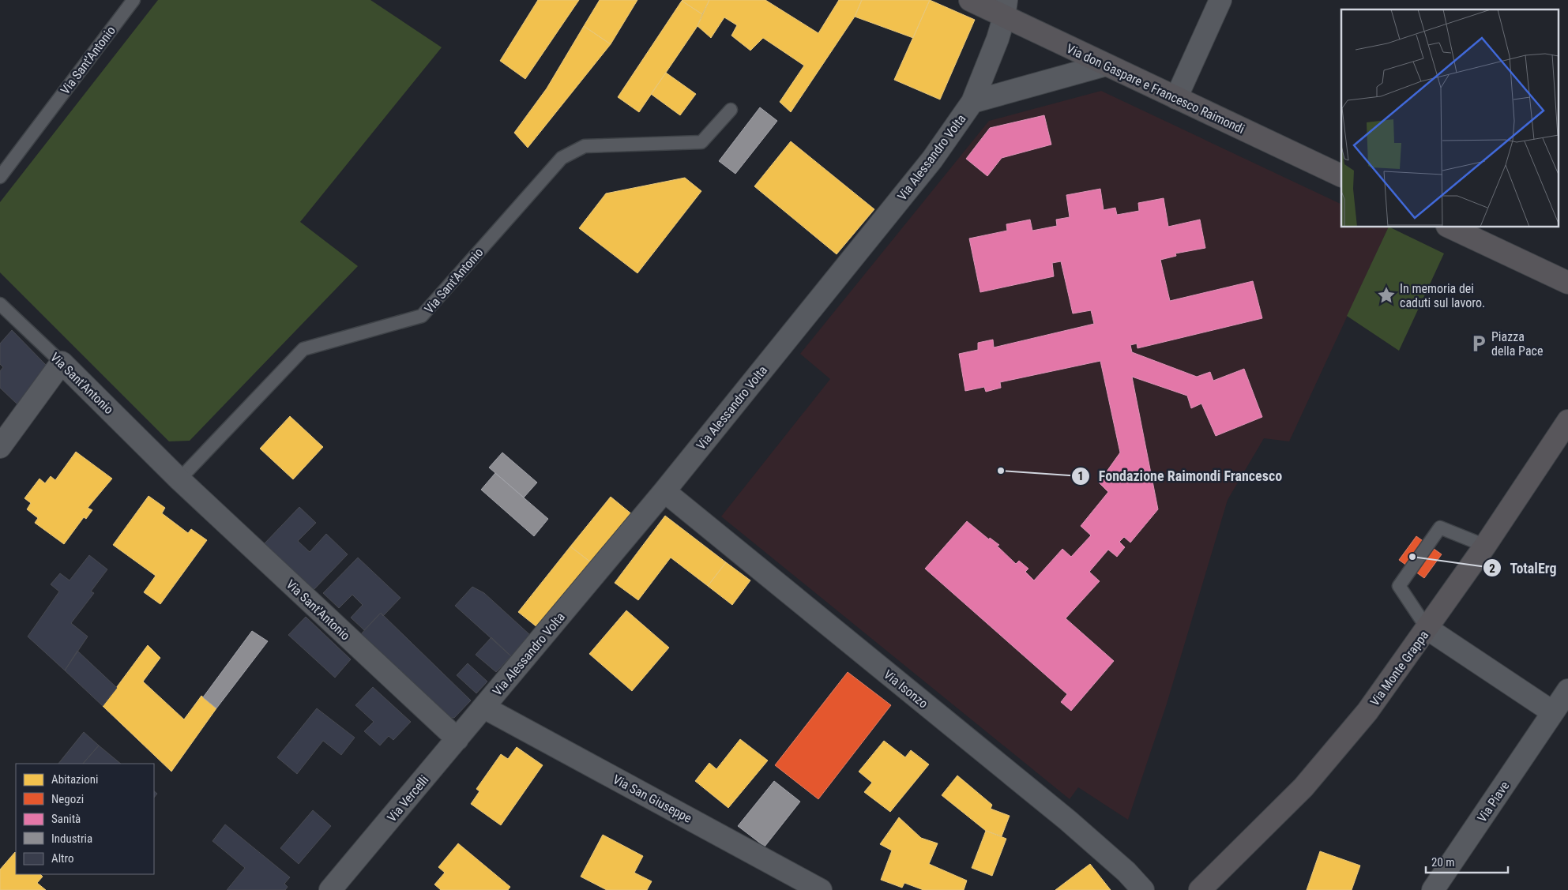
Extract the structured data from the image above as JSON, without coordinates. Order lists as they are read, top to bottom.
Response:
{
  "streets": {
    "street": [
      "Via Sant'Antonio",
      "Via don Gaspare e Francesco Raimondi",
      "Via Alessandro Volta",
      "Via Monte Grappa",
      "Via Isonzo",
      "Via Vercelli",
      "Via San Giuseppe",
      "Via Piave"
    ]
  },
  "crossings": [
    ["Via Sant'Antonio", "Via Vercelli"],
    ["Via don Gaspare e Francesco Raimondi", "Via Alessandro Volta"],
    ["Via Alessandro Volta", "Via Isonzo"],
    ["Via Alessandro Volta", "Via Vercelli"],
    ["Via Alessandro Volta", "Via San Giuseppe"],
    ["Via Vercelli", "Via San Giuseppe"]
  ],
  "places": {
    "place": ["In memoria dei caduti sul lavoro."],
    "parking": ["Piazza della Pace"],
    "other": ["Fondazione Raimondi Francesco", "TotalErg"]
  },
  "legend": [
    "Abitazioni",
    "Negozi",
    "Sanità",
    "Industria",
    "Altro"
  ],
  "scale_bar": "20 m"
}
